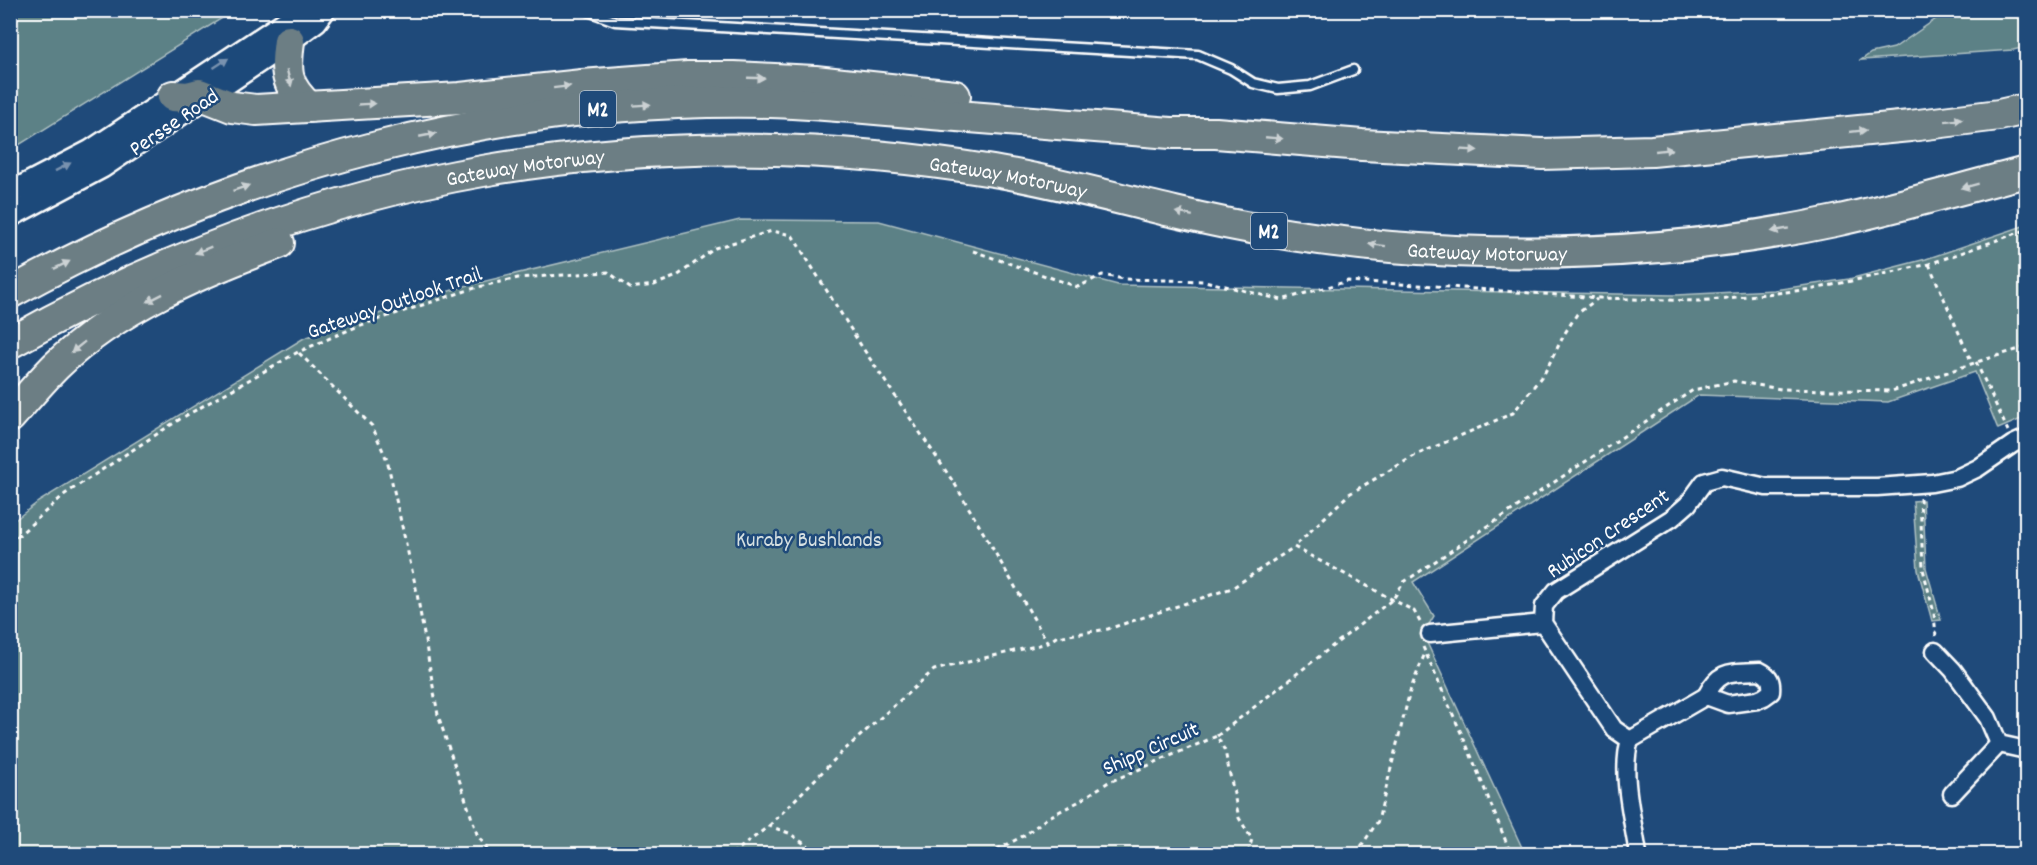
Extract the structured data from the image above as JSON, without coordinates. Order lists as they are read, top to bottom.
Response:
{
  "streets": {
    "highway": ["M2", "Gateway Motorway"],
    "street": ["Persse Road", "Rubicon Crescent"],
    "path": ["Gateway Outlook Trail", "Shipp Circuit"]
  },
  "parks": ["Kuraby Bushlands"]
}
